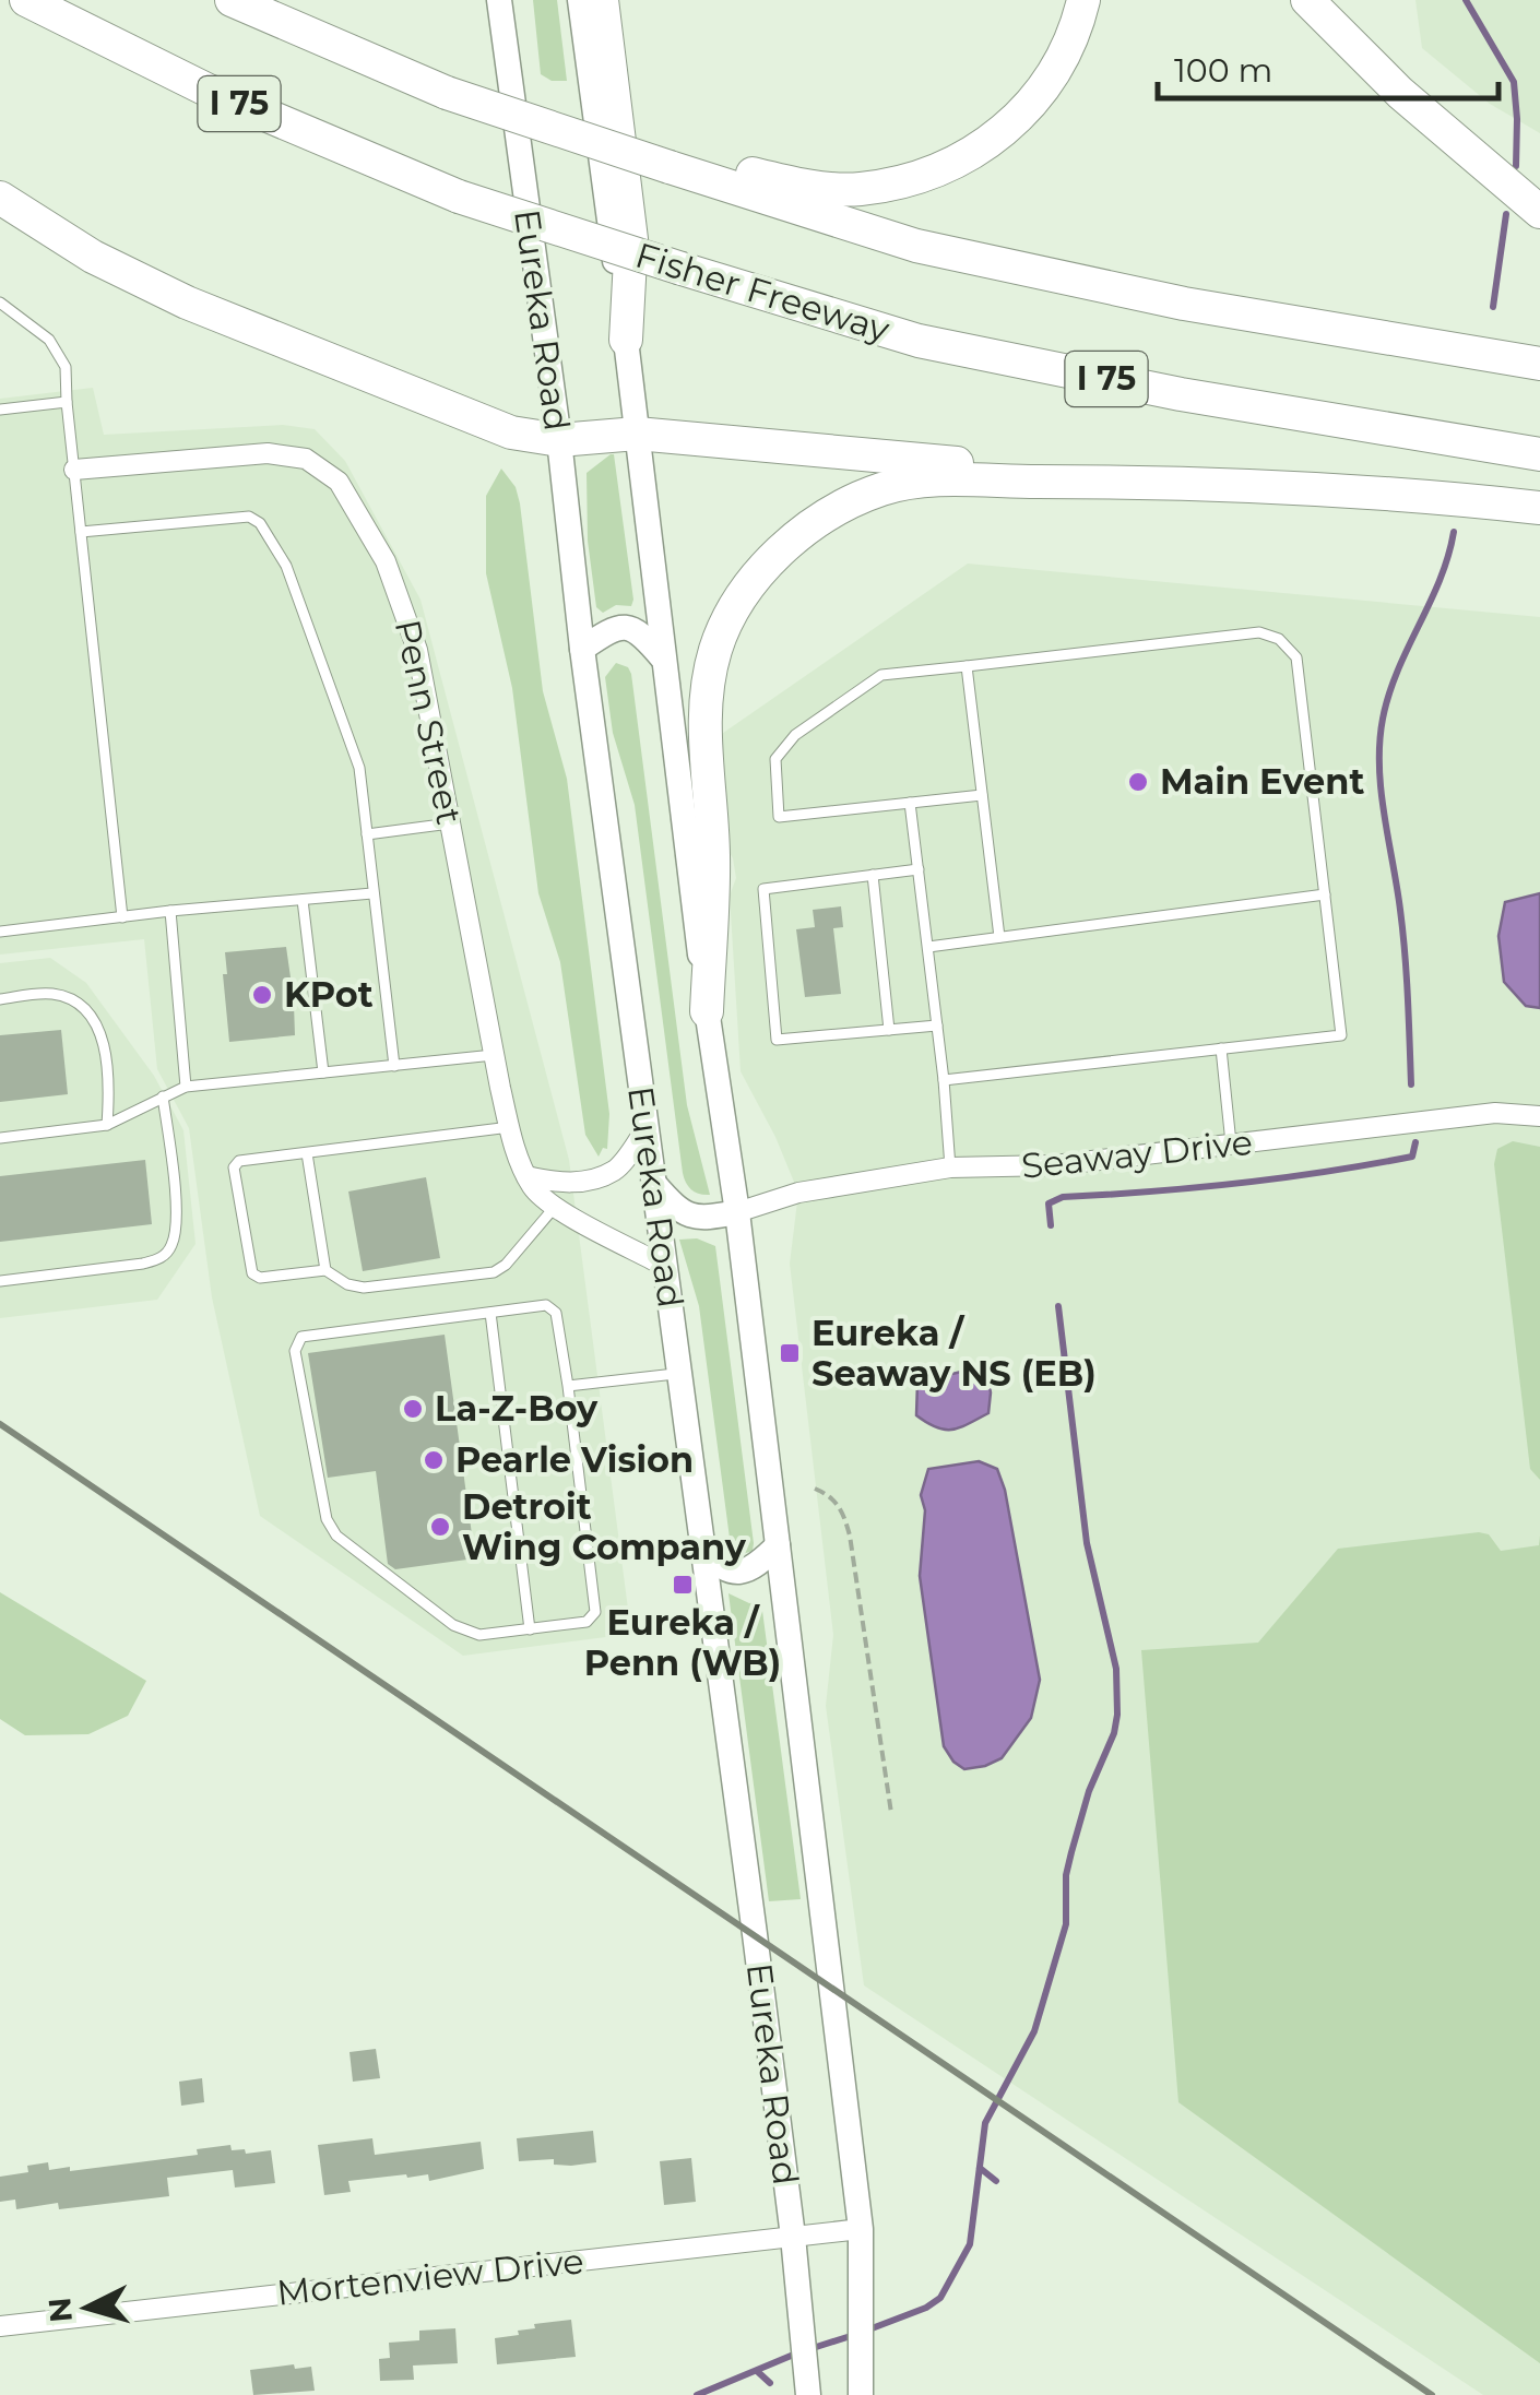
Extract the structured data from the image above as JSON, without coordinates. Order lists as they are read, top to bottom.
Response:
{
  "streets": {
    "highway": ["I 75", "Fisher Freeway"],
    "main road": ["Eureka Road"],
    "street": ["Penn Street", "Seaway Drive", "Mortenview Drive"]
  },
  "crossings": [
    ["Eureka Road", "Penn Street"],
    ["Eureka Road", "Seaway Drive"],
    ["Eureka Road", "Mortenview Drive"]
  ],
  "places": {
    "other": [
      "Main Event",
      "KPot",
      "La-Z-Boy",
      "Pearle Vision",
      "Detroit Wing Company"
    ],
    "transit": ["Eureka / Seaway NS (EB)", "Eureka / Penn (WB)"]
  },
  "scale_bar": "100 m",
  "north": "left"
}
